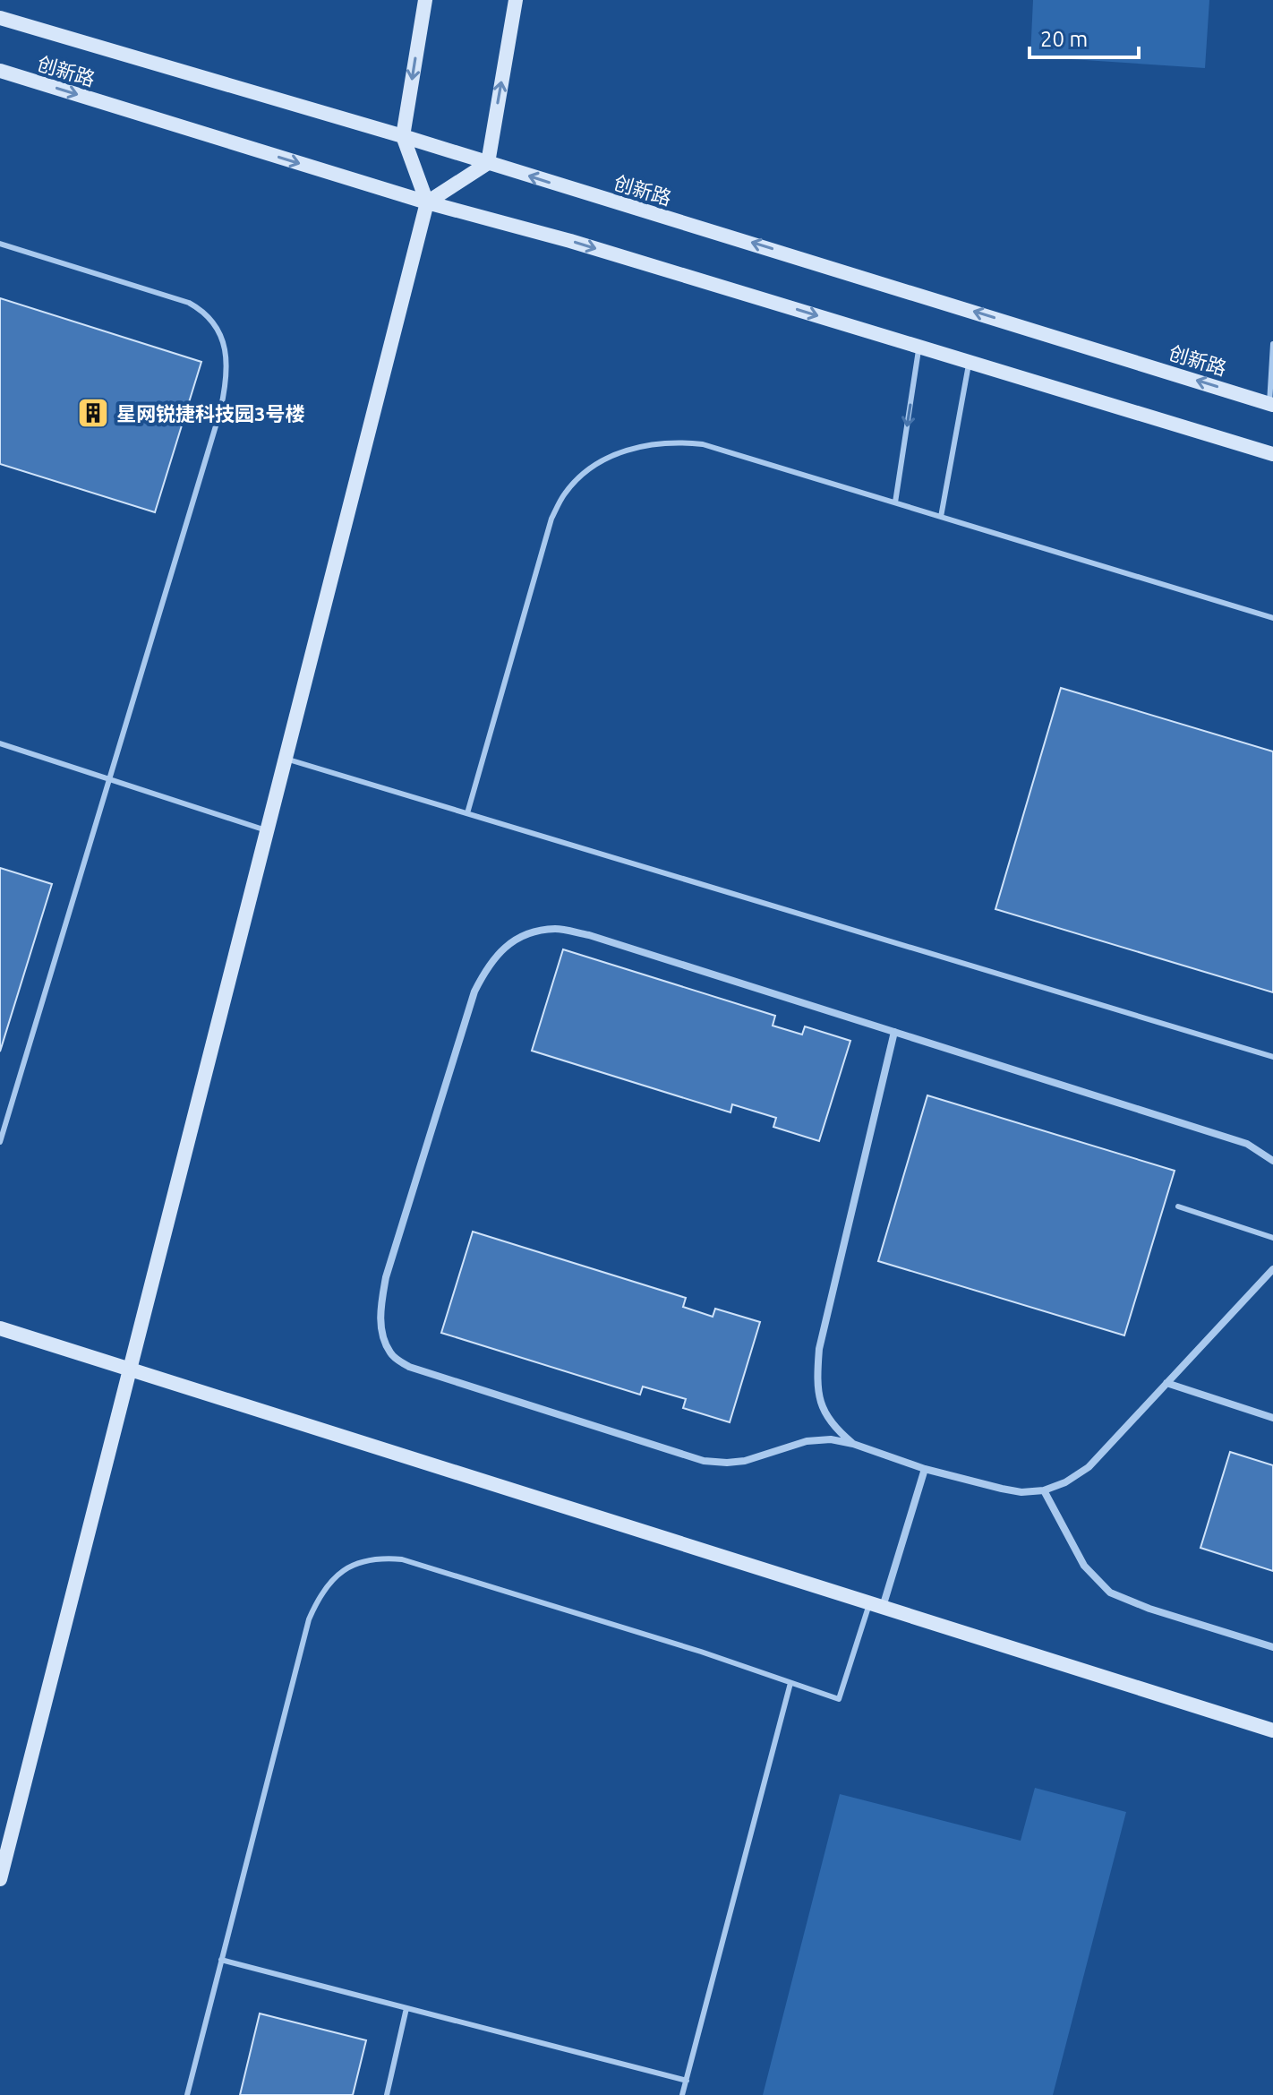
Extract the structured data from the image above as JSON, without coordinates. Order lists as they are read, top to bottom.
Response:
{
  "streets": {
    "street": ["创新路"]
  },
  "places": {
    "building": ["星网锐捷科技园3号楼"]
  },
  "scale_bar": "20 m"
}
